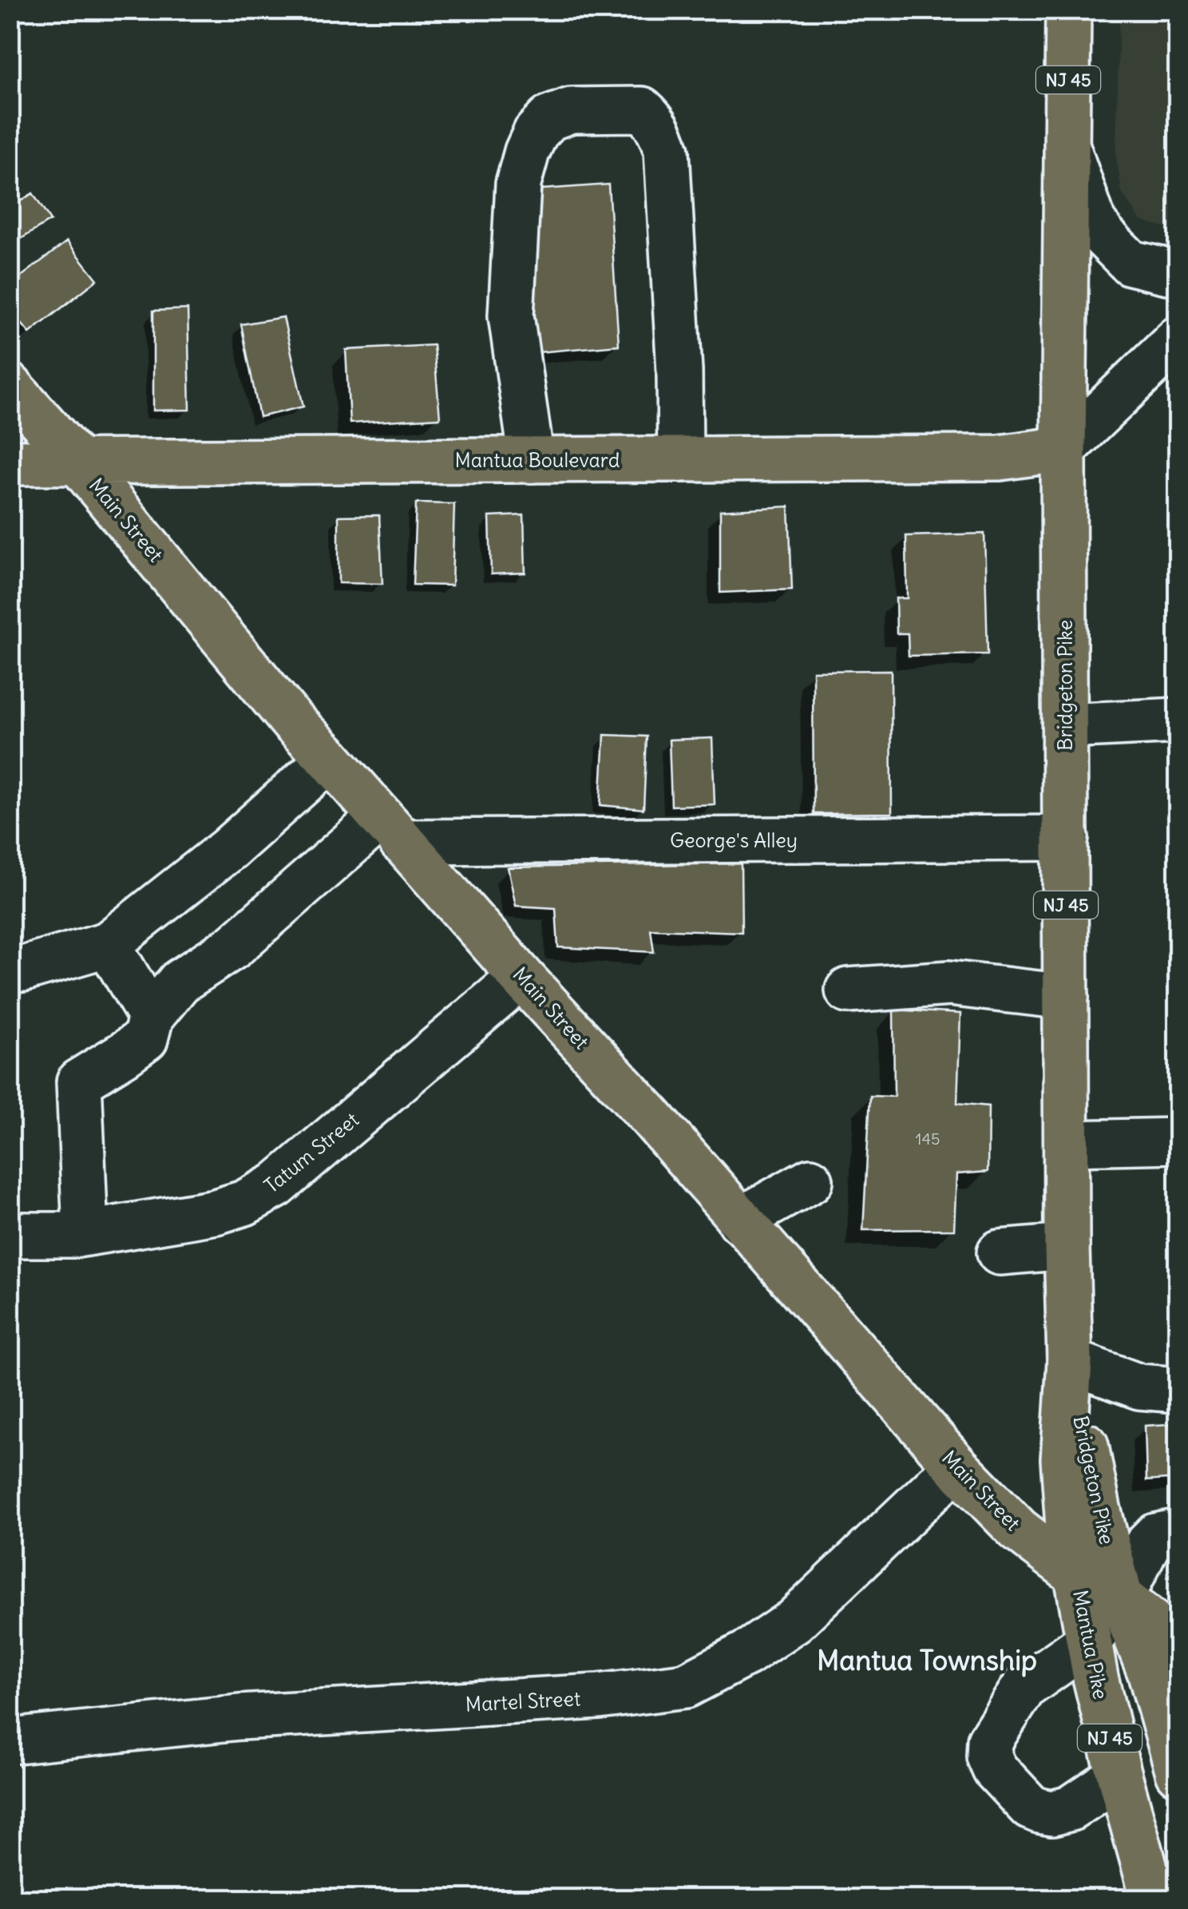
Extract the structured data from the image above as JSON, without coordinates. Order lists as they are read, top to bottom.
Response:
{
  "streets": {
    "main road": [
      "NJ 45",
      "Mantua Boulevard",
      "Main Street",
      "Bridgeton Pike",
      "Mantua Pike"
    ],
    "street": ["George's Alley", "Tatum Street", "Martel Street"]
  },
  "crossings": [
    ["Mantua Boulevard", "Main Street"],
    ["Mantua Boulevard", "Bridgeton Pike"],
    ["Main Street", "Bridgeton Pike"],
    ["Main Street", "George's Alley"],
    ["Main Street", "Tatum Street"],
    ["Main Street", "Mantua Pike"],
    ["Main Street", "Martel Street"],
    ["Bridgeton Pike", "George's Alley"],
    ["Bridgeton Pike", "Mantua Pike"]
  ],
  "districts": ["Mantua Township"],
  "house_numbers": ["145"]
}
